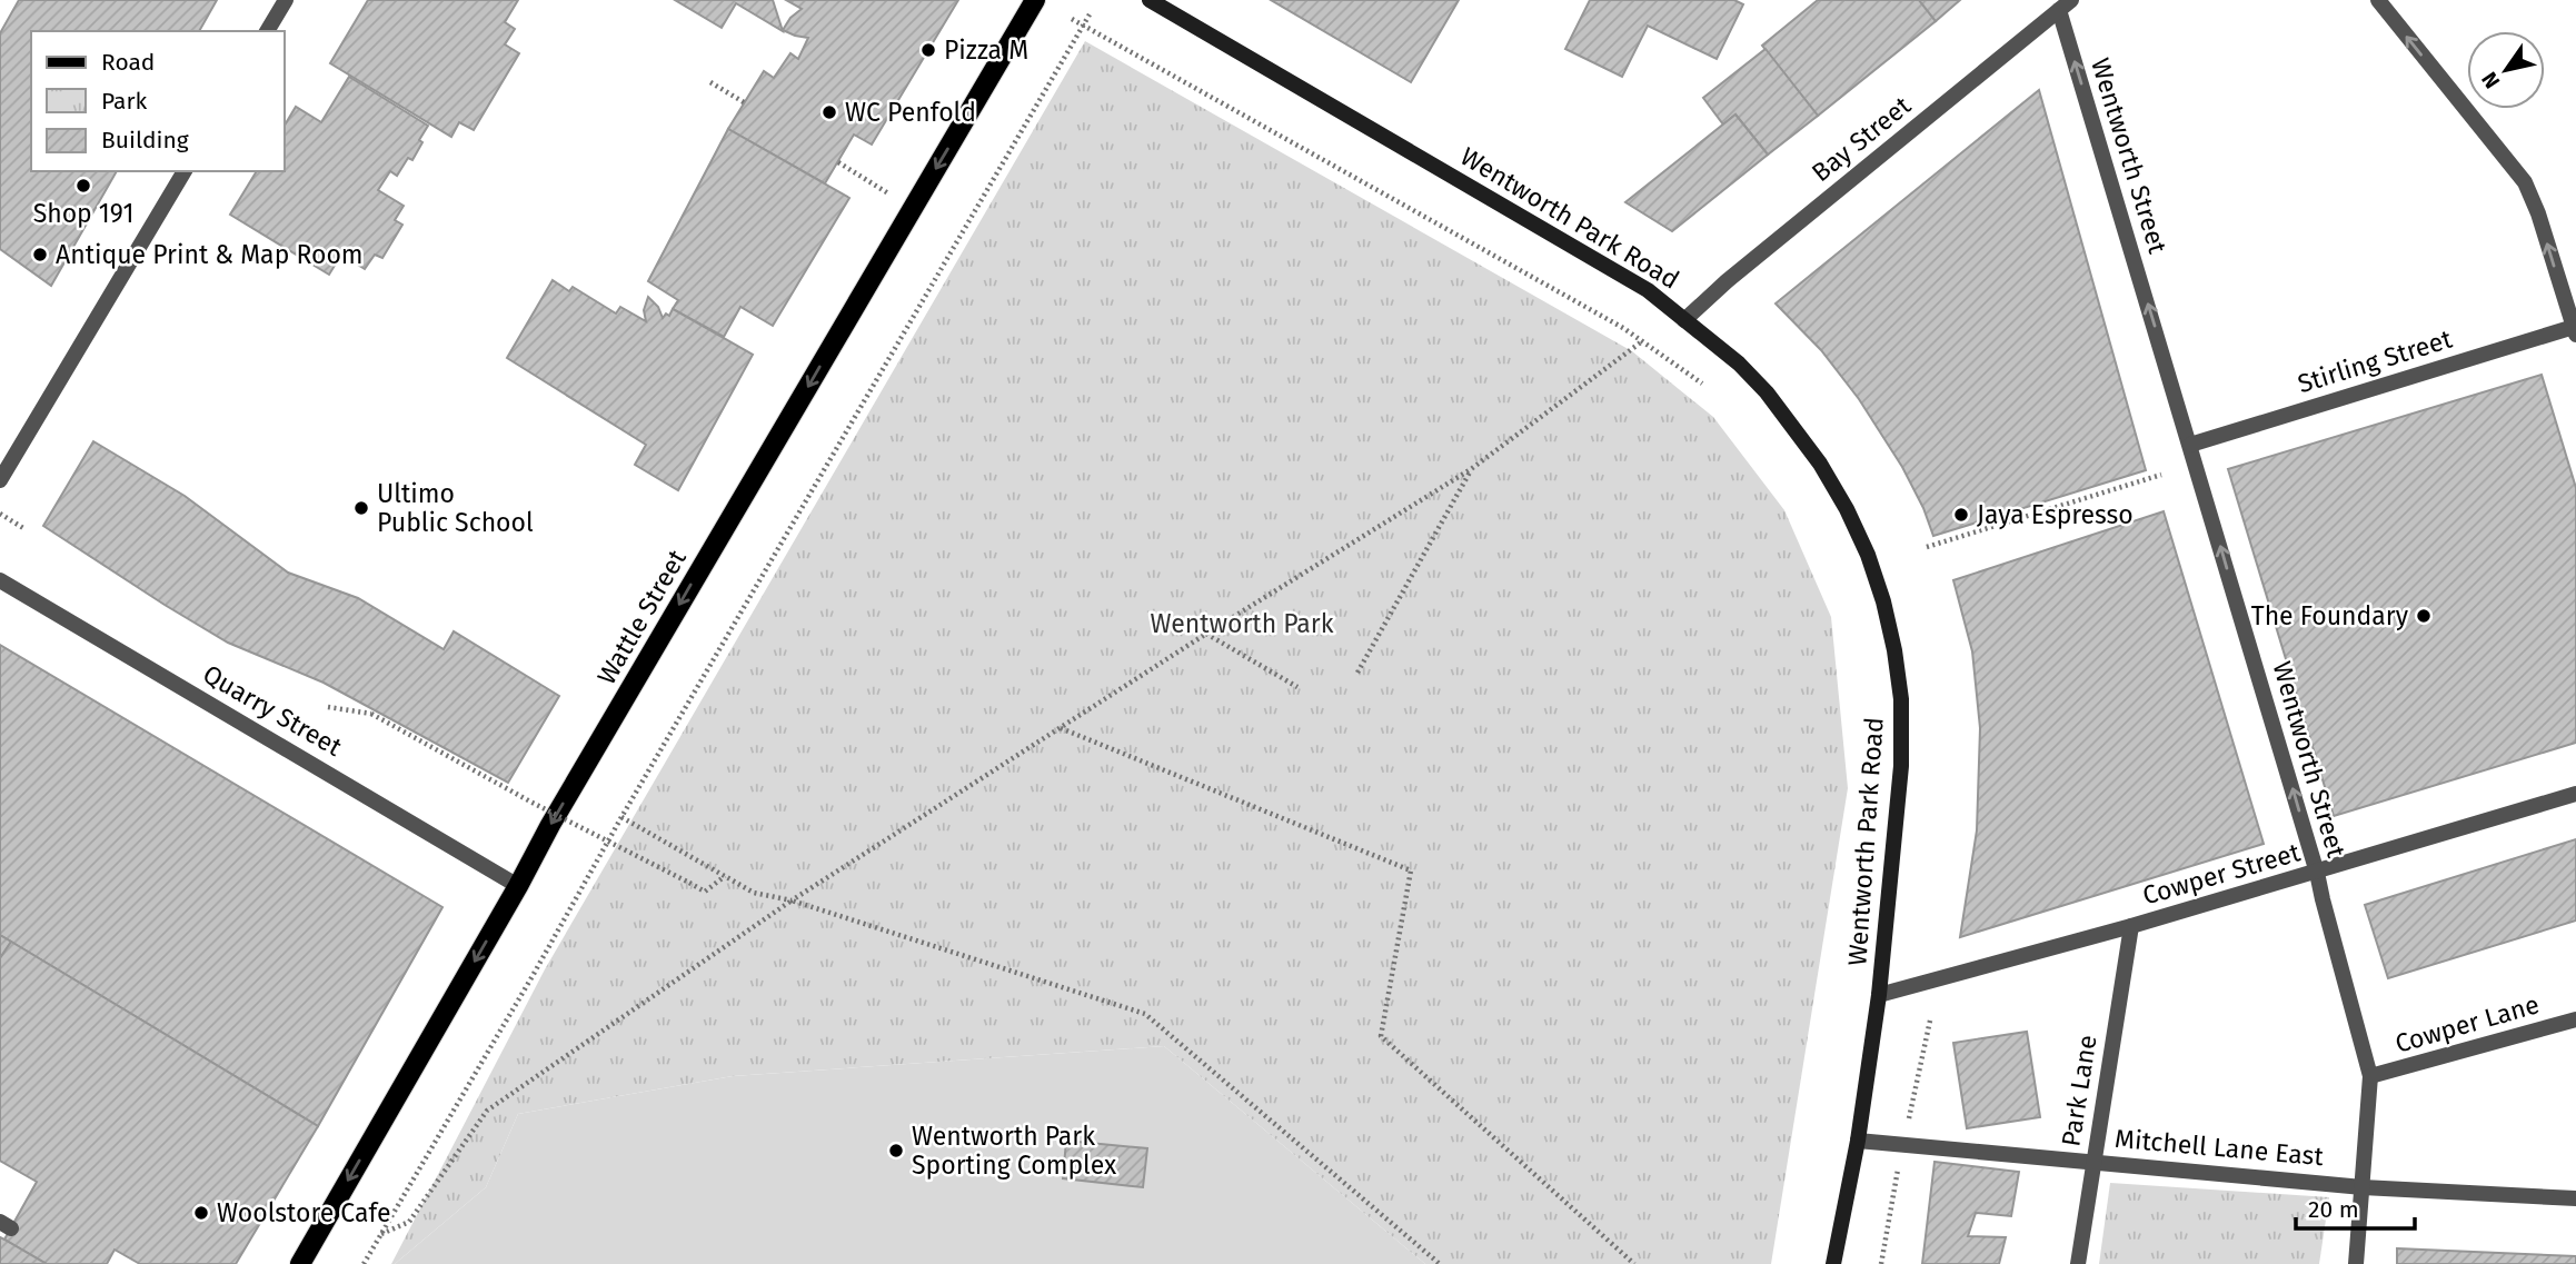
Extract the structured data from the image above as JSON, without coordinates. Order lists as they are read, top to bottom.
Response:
{
  "streets": {
    "main road": ["Wattle Street"],
    "street": [
      "Bay Street",
      "Wentworth Street",
      "Wentworth Park Road",
      "Stirling Street",
      "Quarry Street",
      "Cowper Street",
      "Cowper Lane",
      "Park Lane",
      "Mitchell Lane East"
    ]
  },
  "crossings": [
    ["Bay Street", "Wentworth Street"],
    ["Bay Street", "Wentworth Park Road"],
    ["Wentworth Street", "Stirling Street"],
    ["Wentworth Street", "Cowper Street"],
    ["Wentworth Street", "Cowper Lane"],
    ["Wentworth Street", "Mitchell Lane East"],
    ["Wentworth Park Road", "Cowper Street"],
    ["Wentworth Park Road", "Mitchell Lane East"],
    ["Wattle Street", "Quarry Street"],
    ["Cowper Street", "Park Lane"],
    ["Park Lane", "Mitchell Lane East"]
  ],
  "one_way": ["Wentworth Street", "Wattle Street"],
  "parks": ["Wentworth Park"],
  "places": [
    "Pizza M",
    "WC Penfold",
    "Shop 191",
    "Antique Print & Map Room",
    "Ultimo Public School",
    "Jaya Espresso",
    "The Foundary",
    "Wentworth Park Sporting Complex",
    "Woolstore Cafe"
  ],
  "legend": ["Road", "Park", "Building"],
  "scale_bar": "20 m",
  "north": "bottom left"
}
